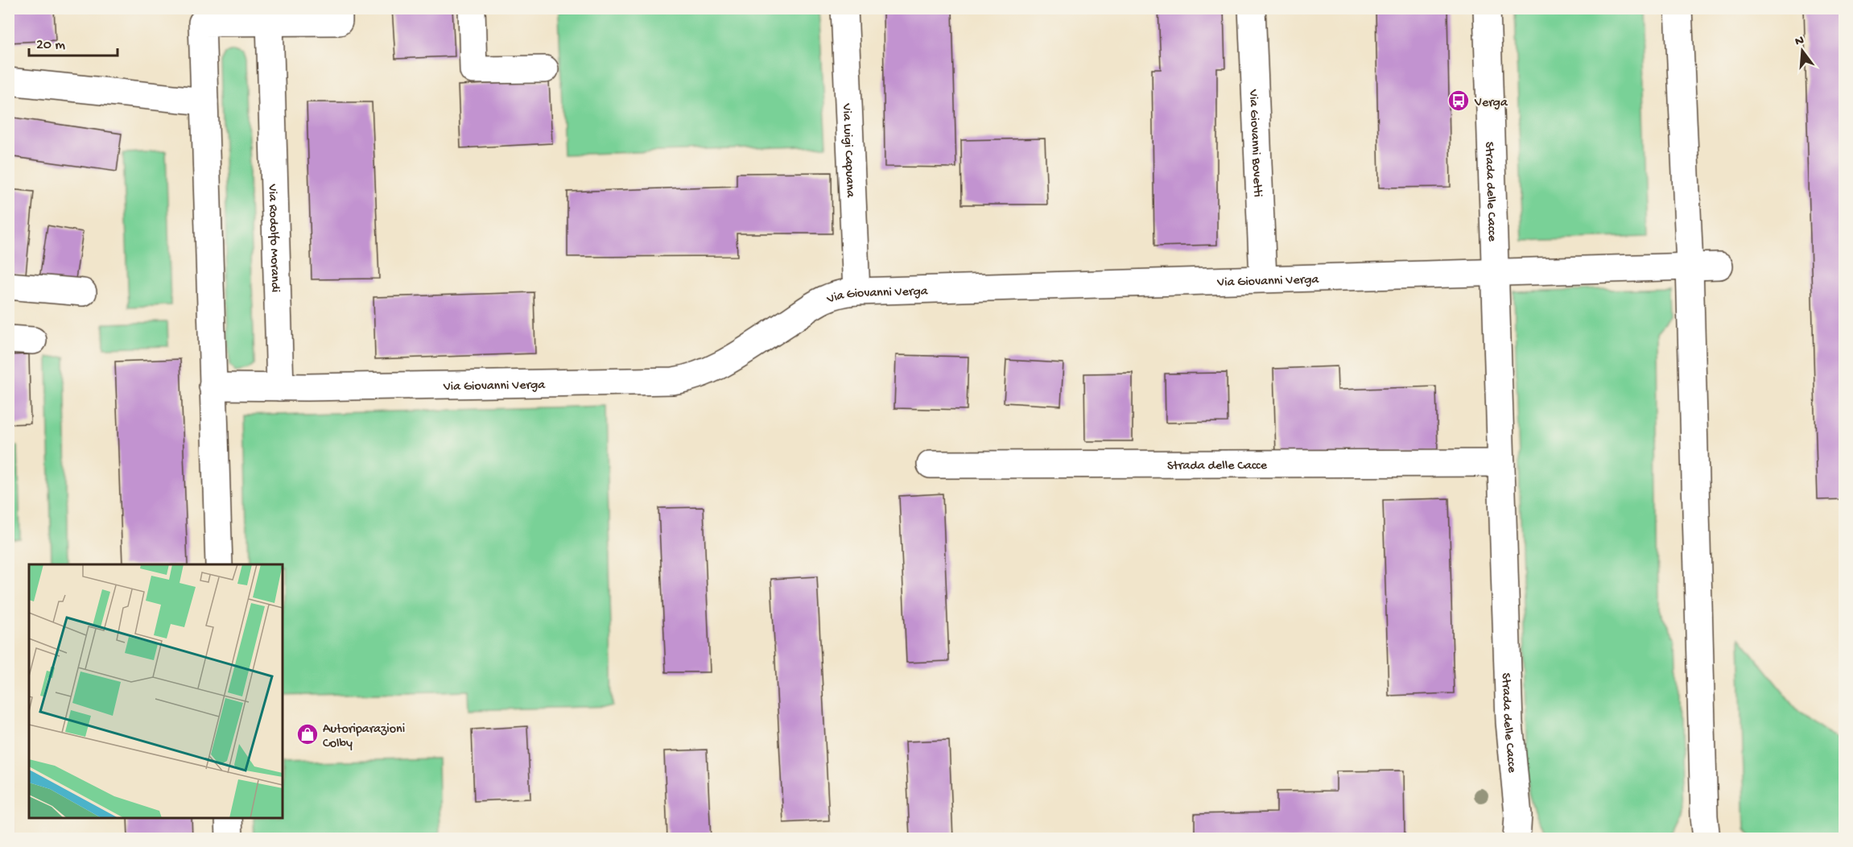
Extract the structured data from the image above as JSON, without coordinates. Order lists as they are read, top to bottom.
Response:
{
  "streets": {
    "street": [
      "Via Giovanni Bovetti",
      "Via Luigi Capuana",
      "Strada delle Cacce",
      "Via Rodolfo Morandi",
      "Via Giovanni Verga"
    ]
  },
  "crossings": [
    ["Via Giovanni Bovetti", "Via Giovanni Verga"],
    ["Via Luigi Capuana", "Via Giovanni Verga"],
    ["Strada delle Cacce", "Via Giovanni Verga"],
    ["Via Rodolfo Morandi", "Via Giovanni Verga"]
  ],
  "places": {
    "bus stop": ["Verga"],
    "shop": ["Autoriparazioni Colby"]
  },
  "scale_bar": "20 m",
  "north": "top"
}
